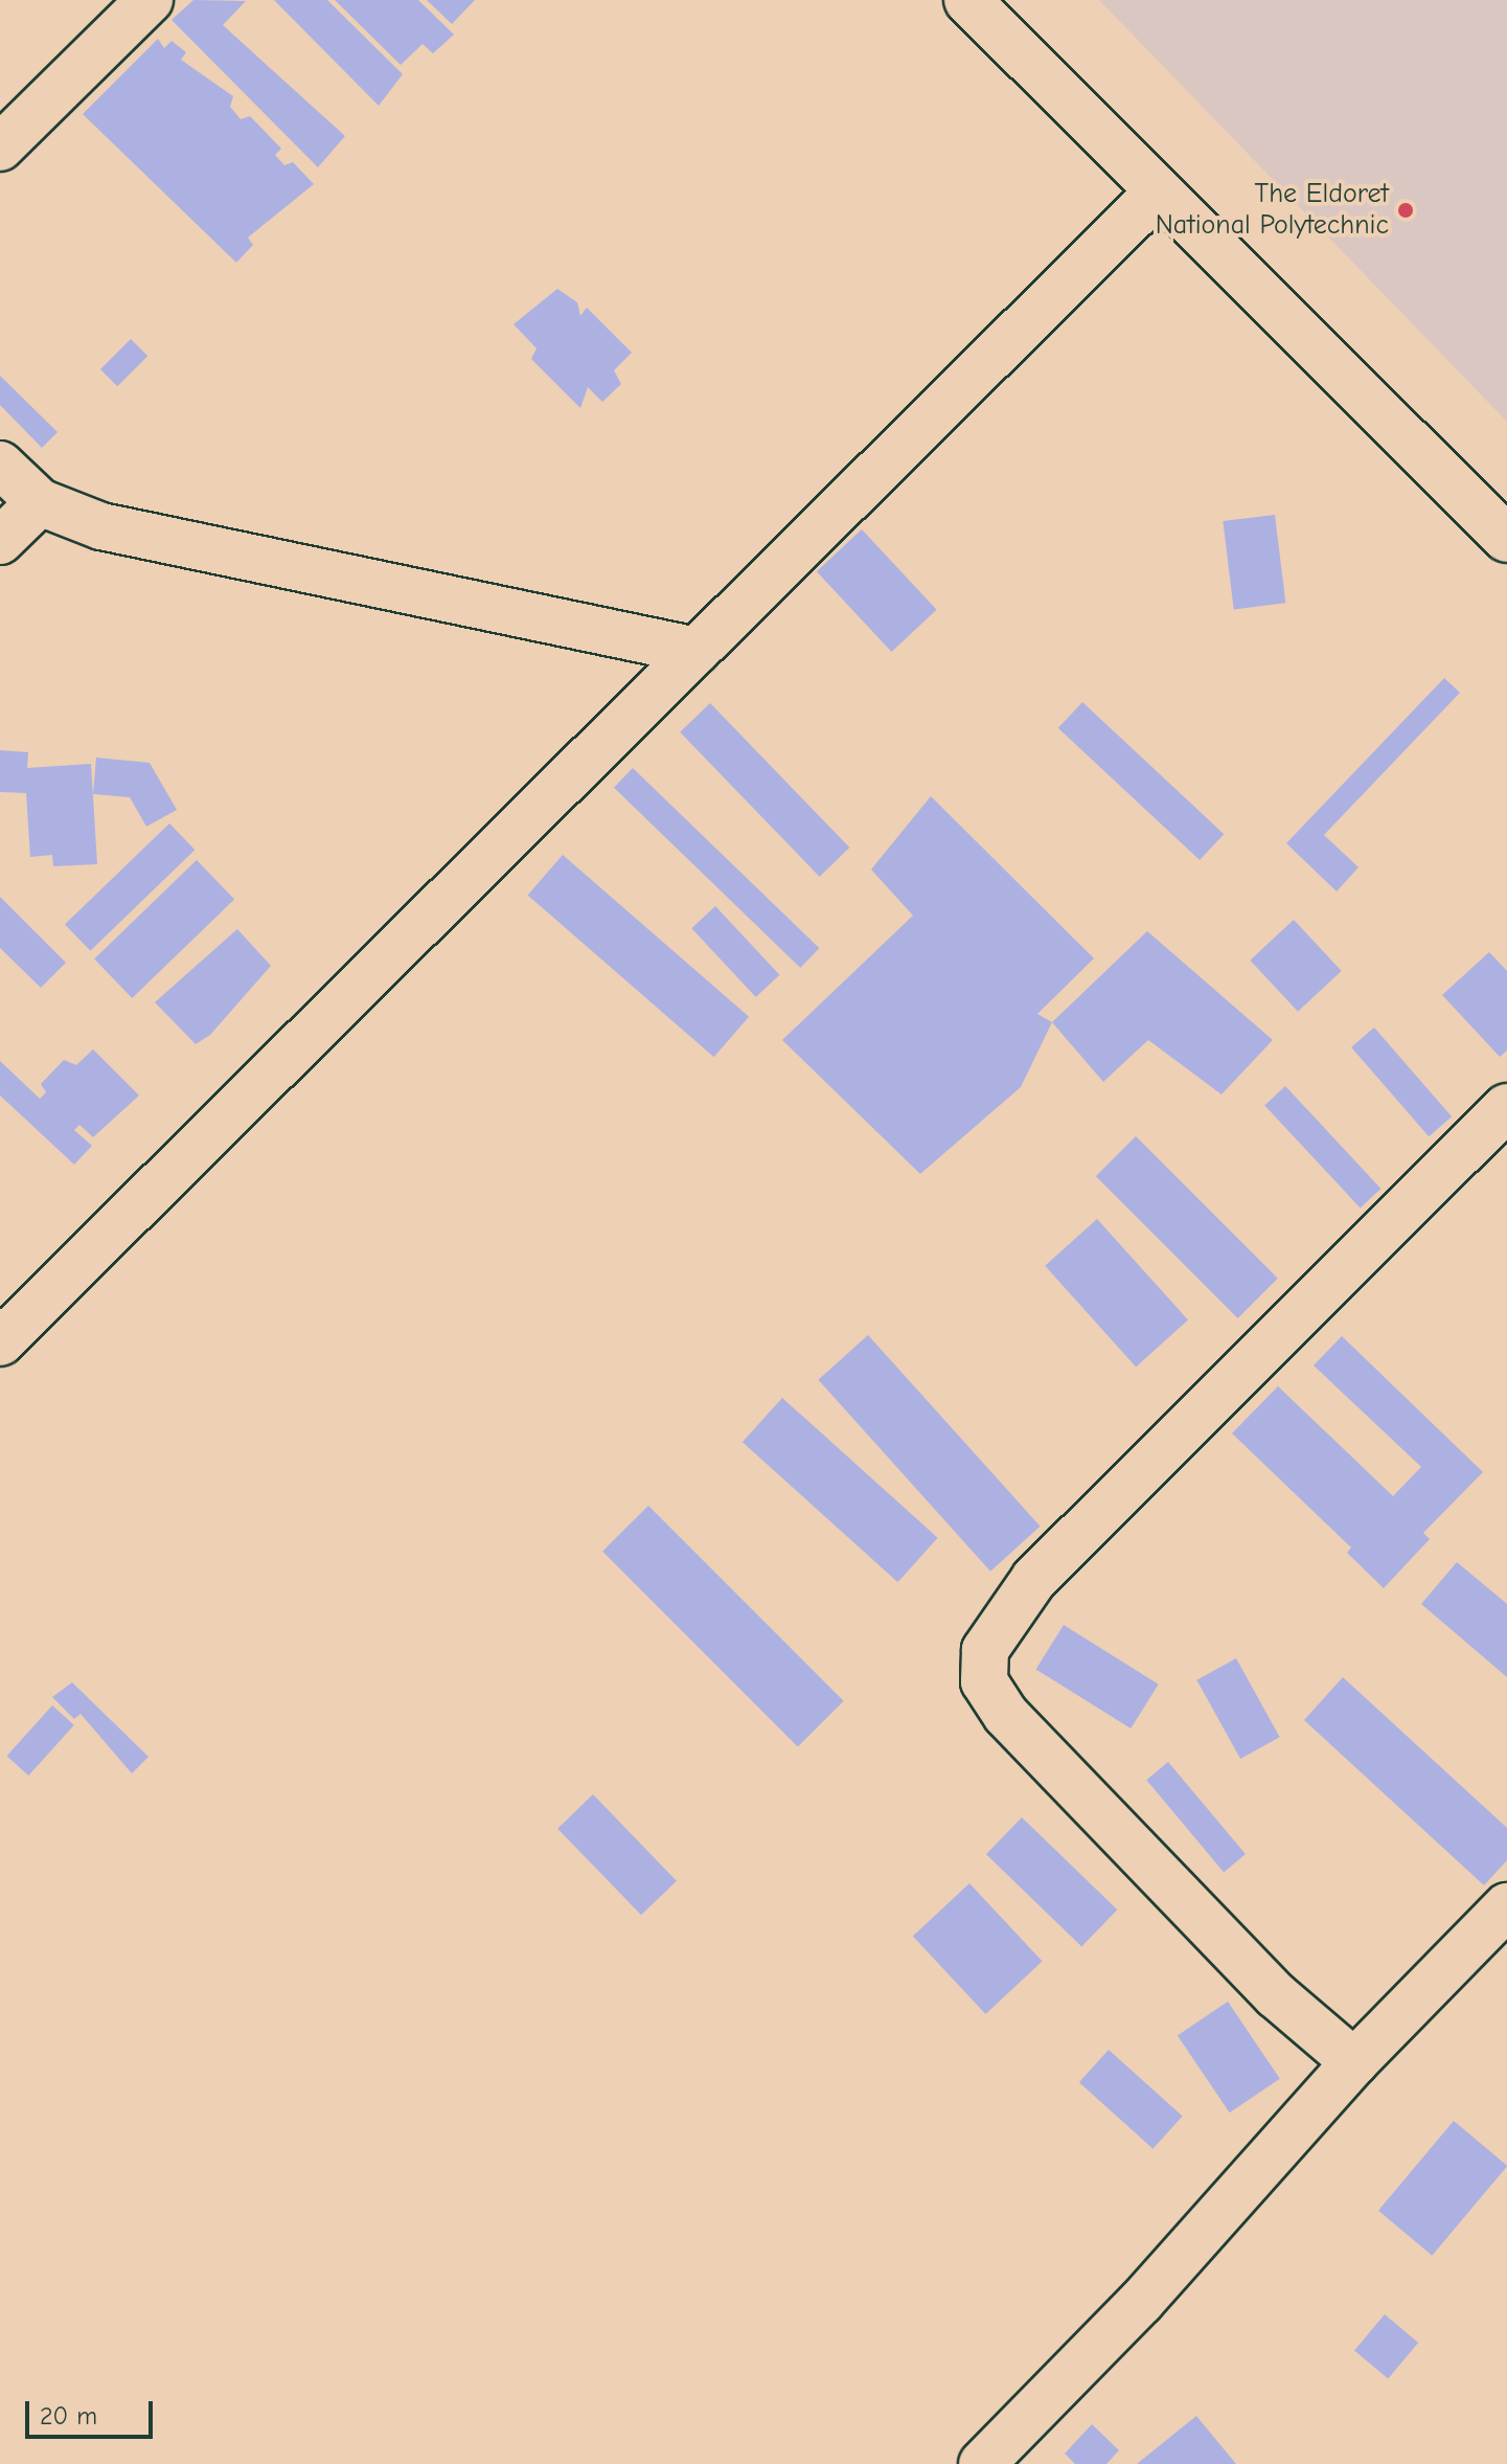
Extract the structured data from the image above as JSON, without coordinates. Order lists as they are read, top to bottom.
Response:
{
  "places": ["The Eldoret National Polytechnic"],
  "scale_bar": "20 m"
}
